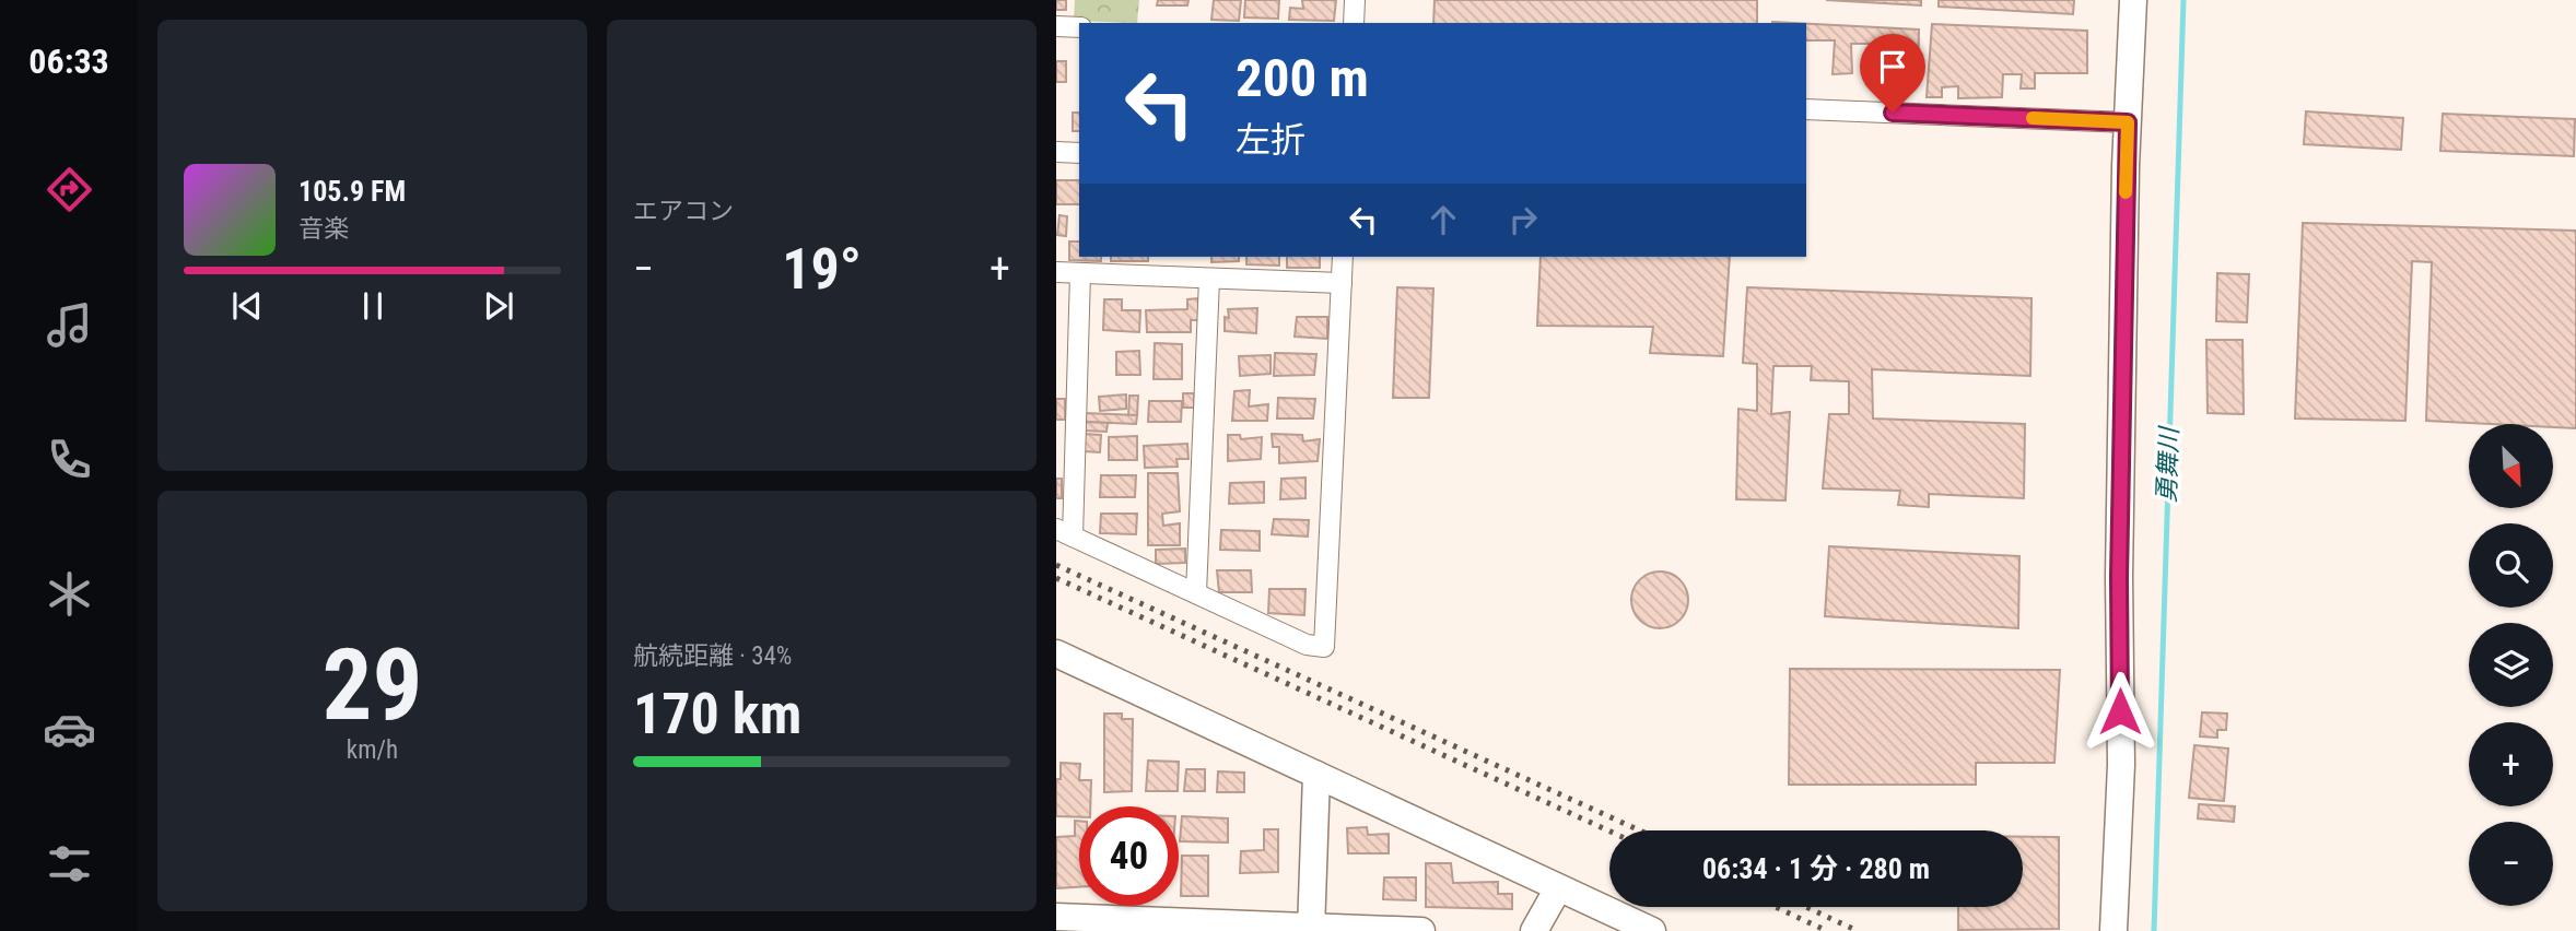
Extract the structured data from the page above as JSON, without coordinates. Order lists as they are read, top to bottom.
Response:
{
  "water": ["勇舞川"],
  "north": "bottom right",
  "page": {
    "tabs": "06:33",
    "tile": [
      "エアコン",
      ["29", "km/h"],
      ["航続距離 · 34%", "170 km"]
    ],
    "turn": ["200 m", "左折"],
    "song": ["105.9 FM", "音楽"],
    "heat": ["−", "19°", "+"],
    "map_buttons": ["+", "−"],
    "limit": "40",
    "trip": "06:34 · 1 分 · 280 m"
  }
}
